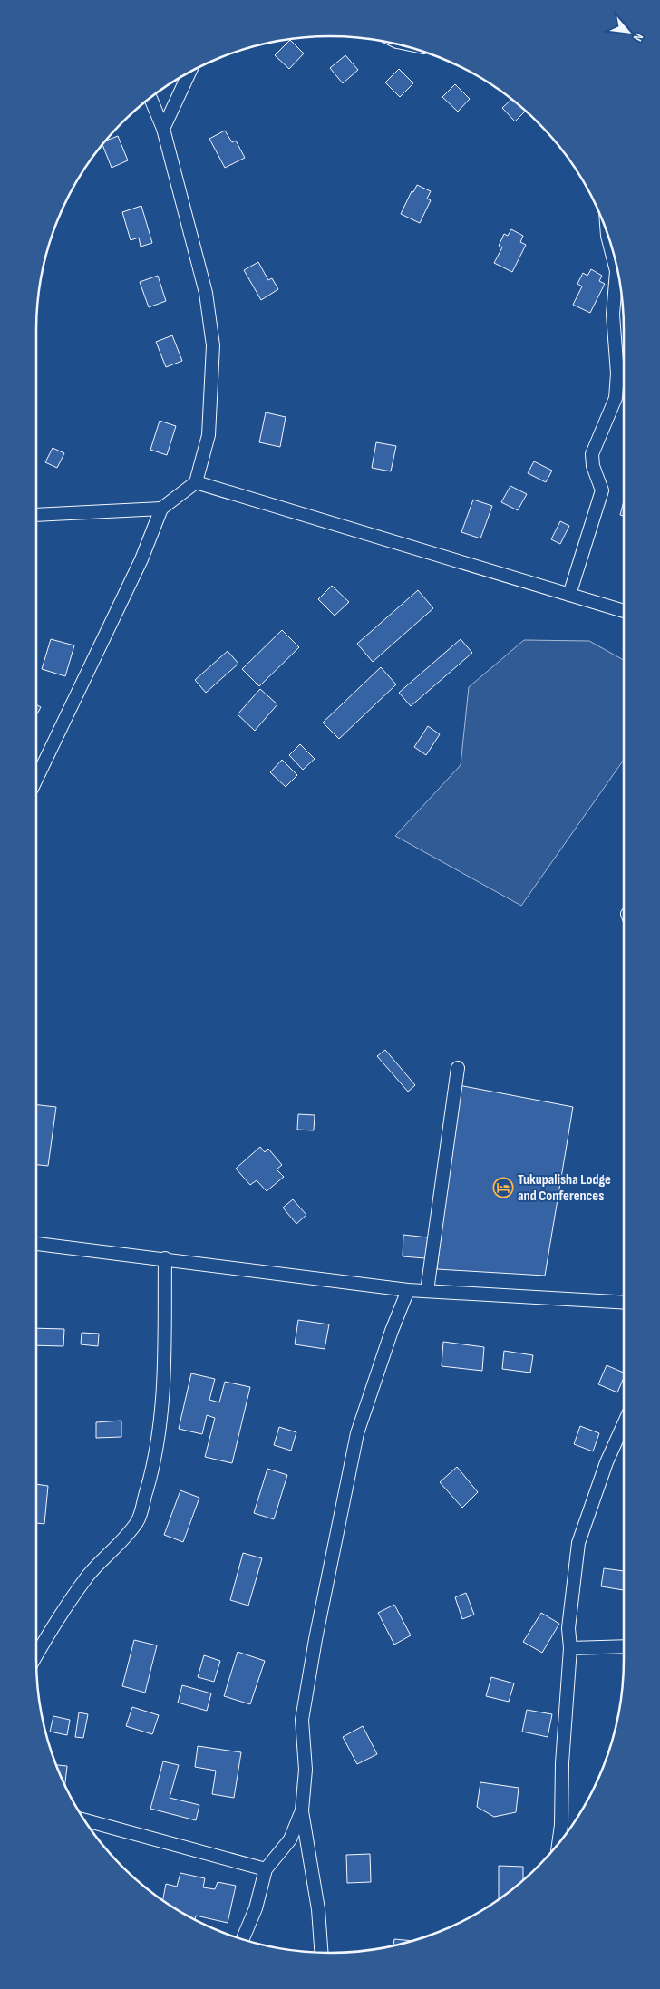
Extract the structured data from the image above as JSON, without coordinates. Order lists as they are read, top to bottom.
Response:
{
  "places": {
    "hotel": ["Tukupalisha Lodge and Conferences"]
  },
  "north": "bottom right"
}
